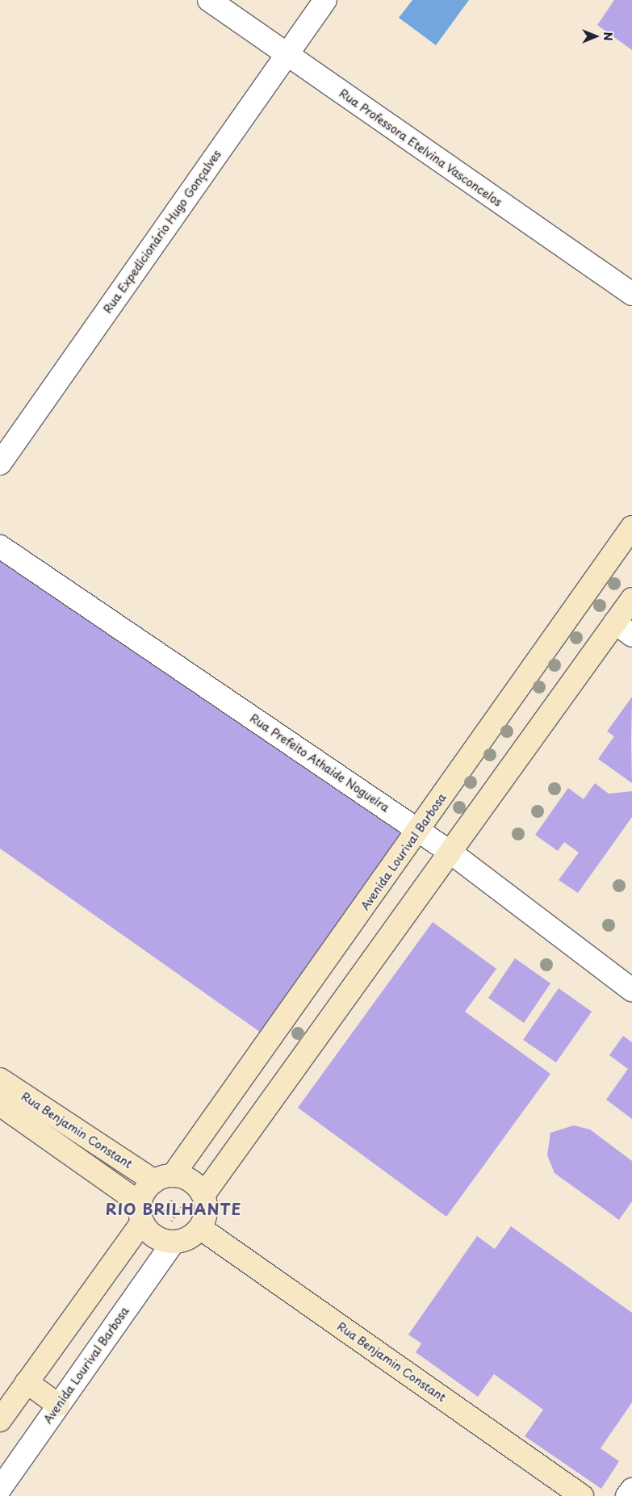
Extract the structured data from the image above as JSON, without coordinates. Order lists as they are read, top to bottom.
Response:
{
  "streets": {
    "main road": ["Avenida Lourival Barbosa", "Rua Benjamin Constant"],
    "street": ["Rua Professora Etelvina Vasconcelos", "Rua Expedicionário Hugo Gonçalves", "Rua Prefeito Athaide Nogueira"]
  },
  "crossings": [
    ["Rua Professora Etelvina Vasconcelos", "Rua Expedicionário Hugo Gonçalves"],
    ["Rua Prefeito Athaide Nogueira", "Avenida Lourival Barbosa"],
    ["Avenida Lourival Barbosa", "Rua Benjamin Constant"]
  ],
  "districts": ["RIO BRILHANTE"],
  "north": "right"
}
